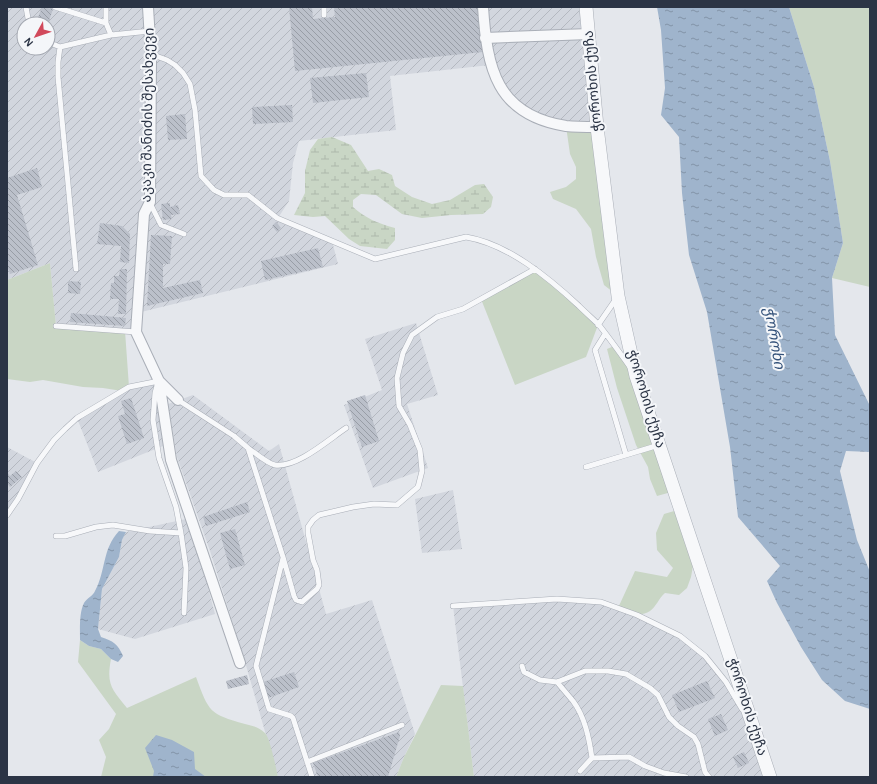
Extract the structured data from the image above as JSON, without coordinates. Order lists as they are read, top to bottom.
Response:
{
  "streets": {
    "street": ["ჭოროხის ქუჩა", "აკაკი შანიძის შესახვევი"]
  },
  "water": ["ჭოროხი"],
  "north": "bottom left"
}
